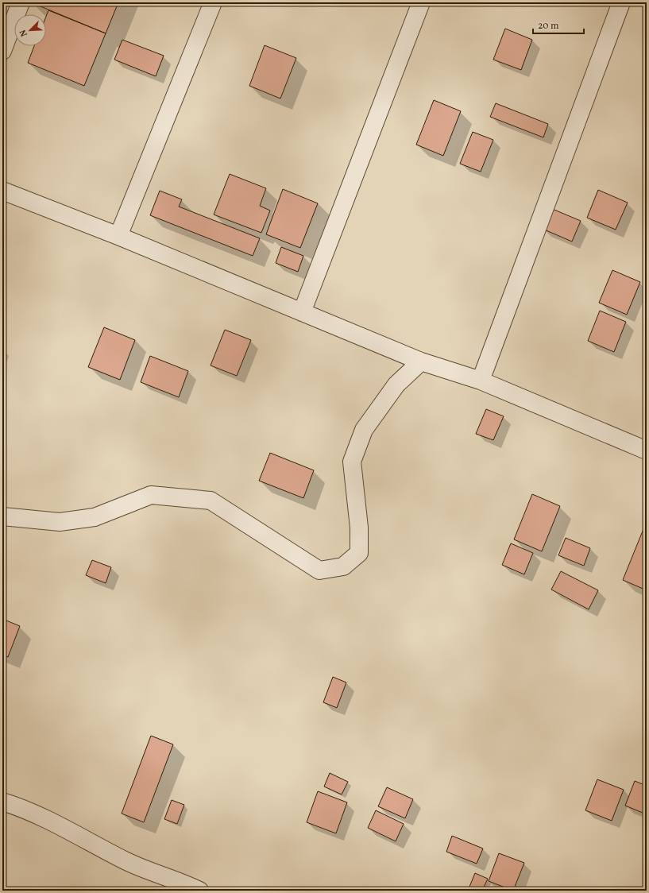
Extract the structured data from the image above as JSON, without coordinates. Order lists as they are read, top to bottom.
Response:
{
  "scale_bar": "20 m",
  "north": "bottom left"
}
